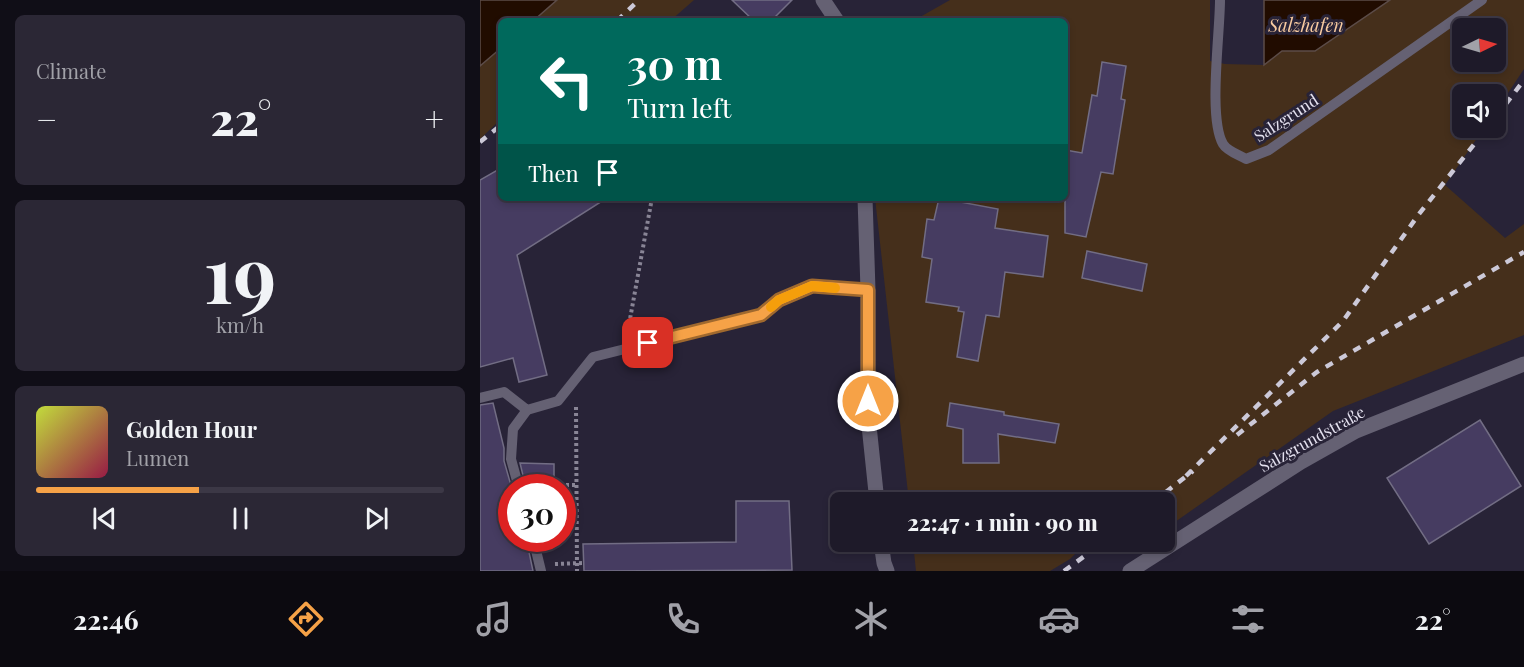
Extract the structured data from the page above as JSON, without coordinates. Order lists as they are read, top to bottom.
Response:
{
  "streets": {
    "street": ["Salzgrundstraße"],
    "lane": ["Salzgrund"]
  },
  "water": ["Salzhafen"],
  "north": "right",
  "page": {
    "tile": [
      "Climate",
      ["19", "km/h"]
    ],
    "turn": ["30 m", "Turn left"],
    "heat": ["−", "22°", "+"],
    "then": "Then",
    "song": ["Golden Hour", "Lumen"],
    "limit": "30",
    "trip": "22:47 · 1 min · 90 m",
    "tabs": ["22:46", "22°"]
  }
}
